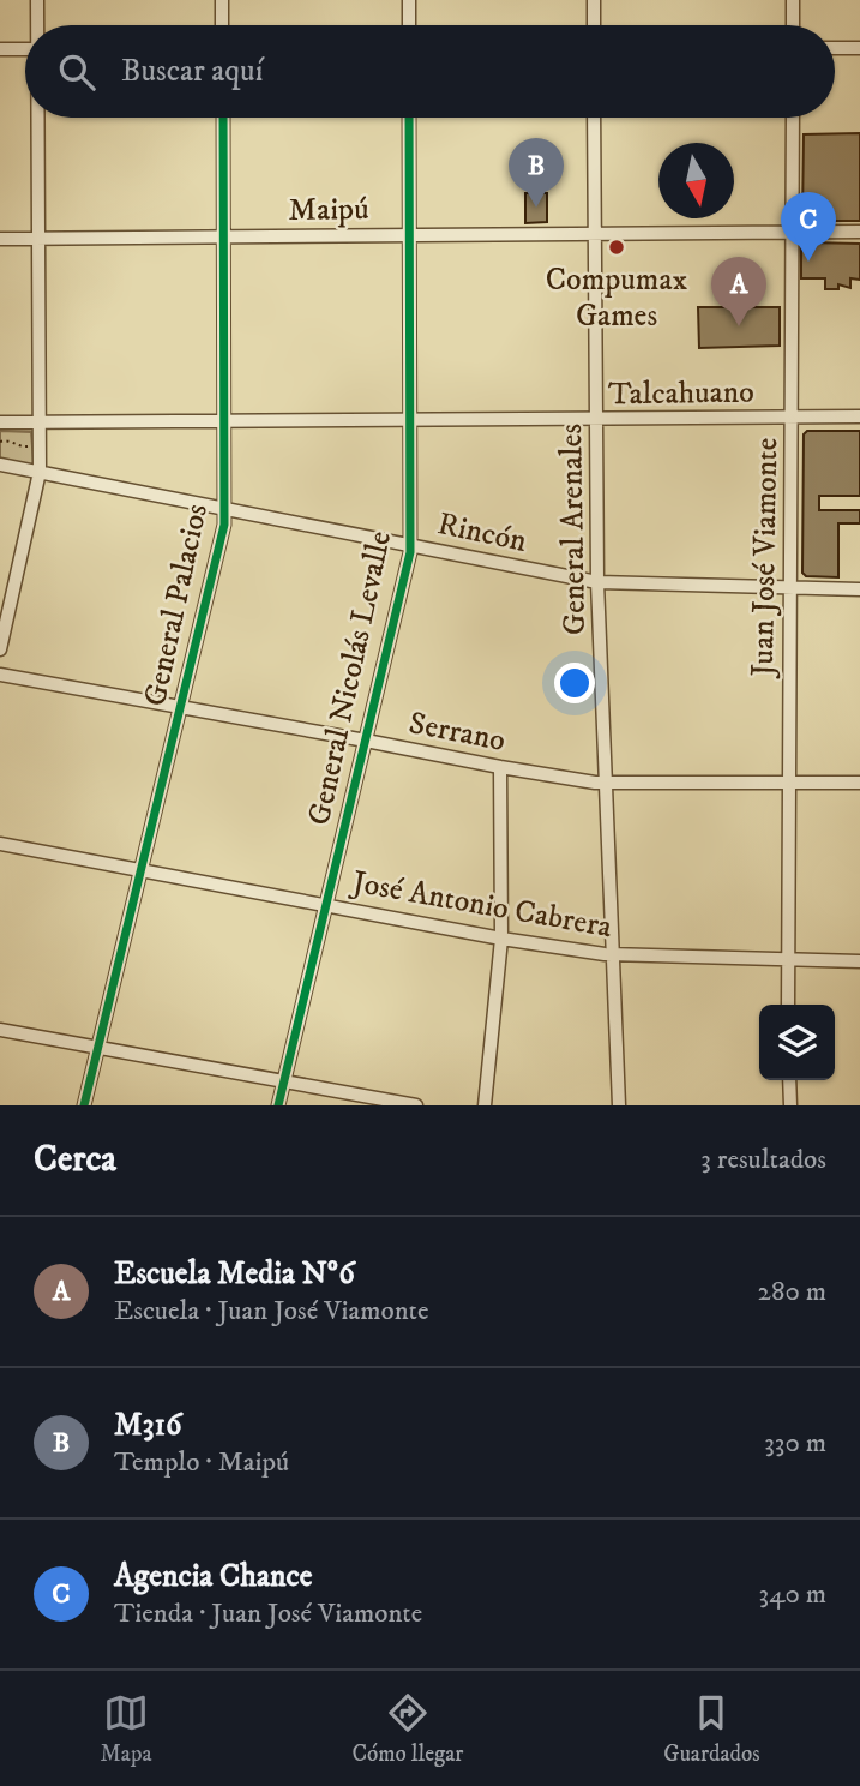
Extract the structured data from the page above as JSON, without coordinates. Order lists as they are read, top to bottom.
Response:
{
  "streets": {
    "street": [
      "Maipú",
      "Talcahuano",
      "General Arenales",
      "Rincón",
      "Juan José Viamonte",
      "General Palacios",
      "General Nicolás Levalle",
      "Serrano",
      "José Antonio Cabrera"
    ]
  },
  "crossings": [
    ["Maipú", "General Arenales"],
    ["Maipú", "Juan José Viamonte"],
    ["Maipú", "General Palacios"],
    ["Maipú", "General Nicolás Levalle"],
    ["Talcahuano", "General Arenales"],
    ["Talcahuano", "Juan José Viamonte"],
    ["Talcahuano", "General Palacios"],
    ["Talcahuano", "General Nicolás Levalle"],
    ["General Arenales", "Rincón"],
    ["General Arenales", "Serrano"],
    ["General Arenales", "José Antonio Cabrera"],
    ["Rincón", "Juan José Viamonte"],
    ["Rincón", "General Palacios"],
    ["Rincón", "General Nicolás Levalle"],
    ["Juan José Viamonte", "Serrano"],
    ["Juan José Viamonte", "José Antonio Cabrera"],
    ["General Palacios", "Serrano"],
    ["General Palacios", "José Antonio Cabrera"],
    ["General Nicolás Levalle", "Serrano"],
    ["General Nicolás Levalle", "José Antonio Cabrera"]
  ],
  "places": ["Compumax Games"],
  "north": "bottom",
  "page": {
    "search": "Buscar aquí",
    "pins": ["B", "C", "A"],
    "heading": ["Cerca", "3 resultados"],
    "list": [
      {
        "mark": "A",
        "name": "Escuela Media Nº6",
        "note": "Escuela · Juan José Viamonte",
        "value": "280 m"
      },
      {
        "mark": "B",
        "name": "M316",
        "note": "Templo · Maipú",
        "value": "330 m"
      },
      {
        "mark": "C",
        "name": "Agencia Chance",
        "note": "Tienda · Juan José Viamonte",
        "value": "340 m"
      }
    ],
    "nav": ["Mapa", "Cómo llegar", "Guardados"]
  }
}
